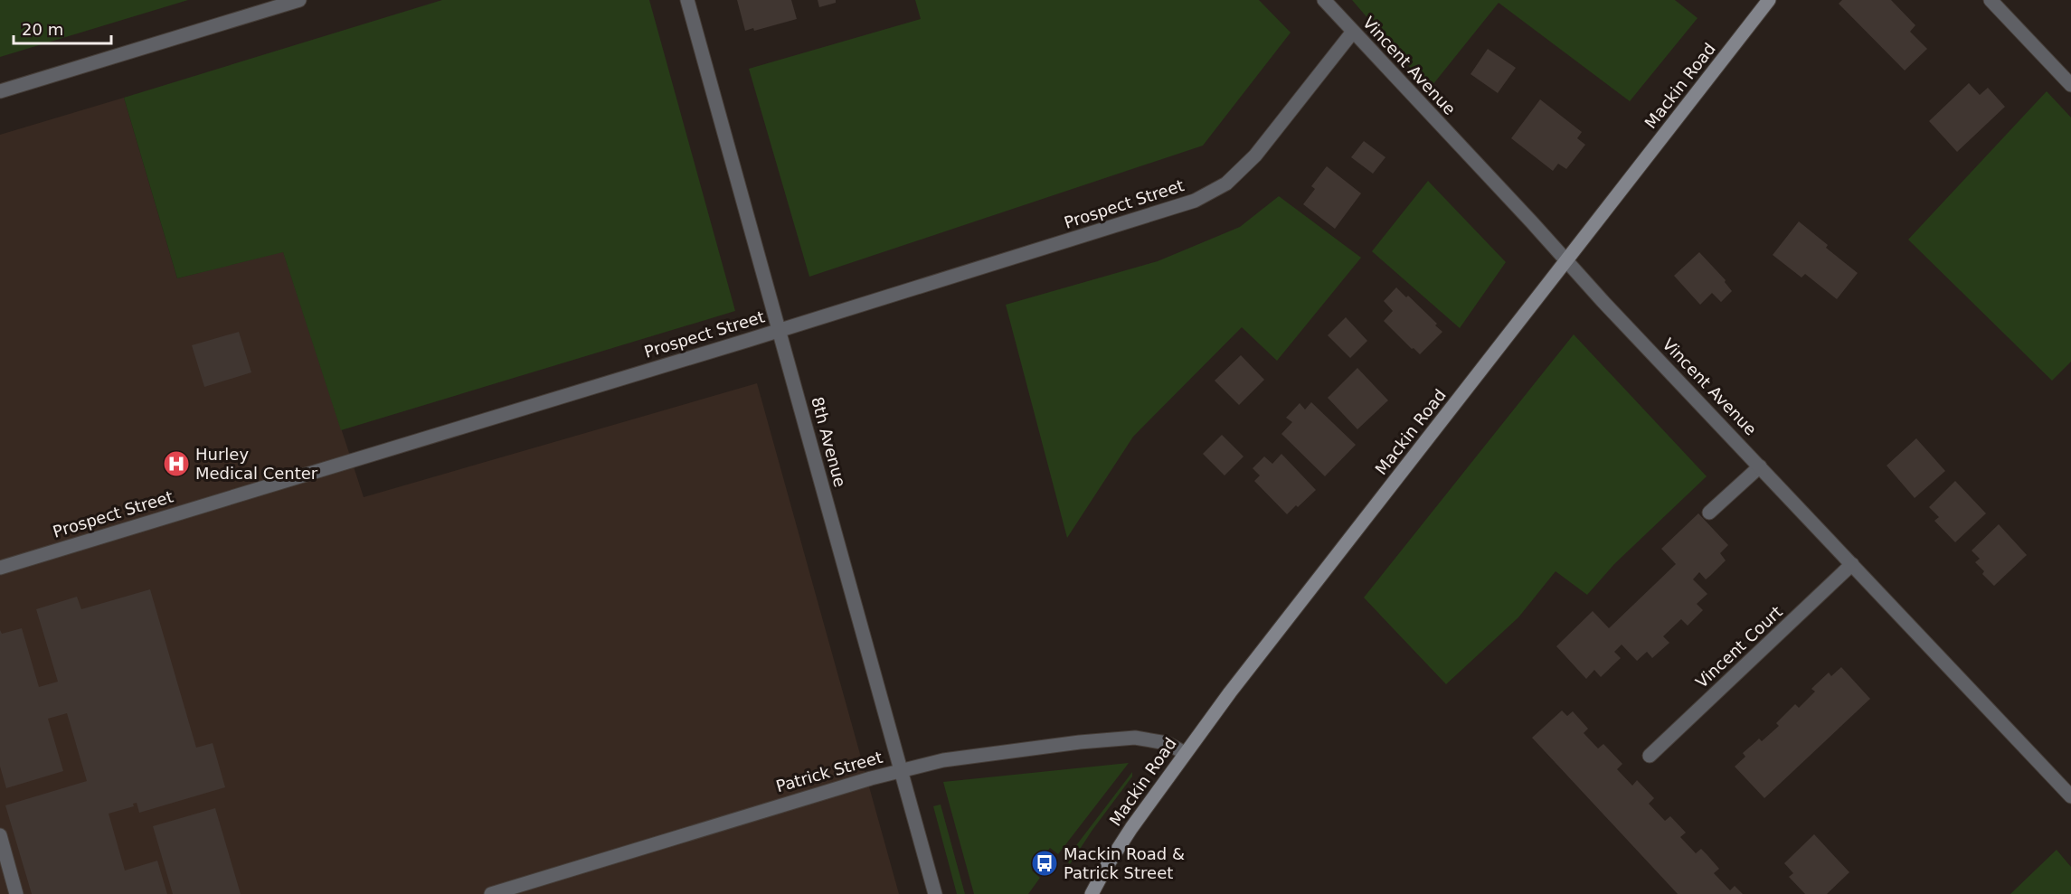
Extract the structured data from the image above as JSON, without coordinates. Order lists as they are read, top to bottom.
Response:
{
  "streets": {
    "street": [
      "Vincent Avenue",
      "Mackin Road",
      "Prospect Street",
      "8th Avenue",
      "Vincent Court",
      "Patrick Street"
    ]
  },
  "crossings": [
    ["Vincent Avenue", "Mackin Road"],
    ["Vincent Avenue", "Prospect Street"],
    ["Vincent Avenue", "Vincent Court"],
    ["Mackin Road", "Patrick Street"],
    ["Prospect Street", "8th Avenue"],
    ["8th Avenue", "Patrick Street"]
  ],
  "places": {
    "hospital": ["Hurley Medical Center"],
    "bus stop": ["Mackin Road & Patrick Street"]
  },
  "scale_bar": "20 m"
}
